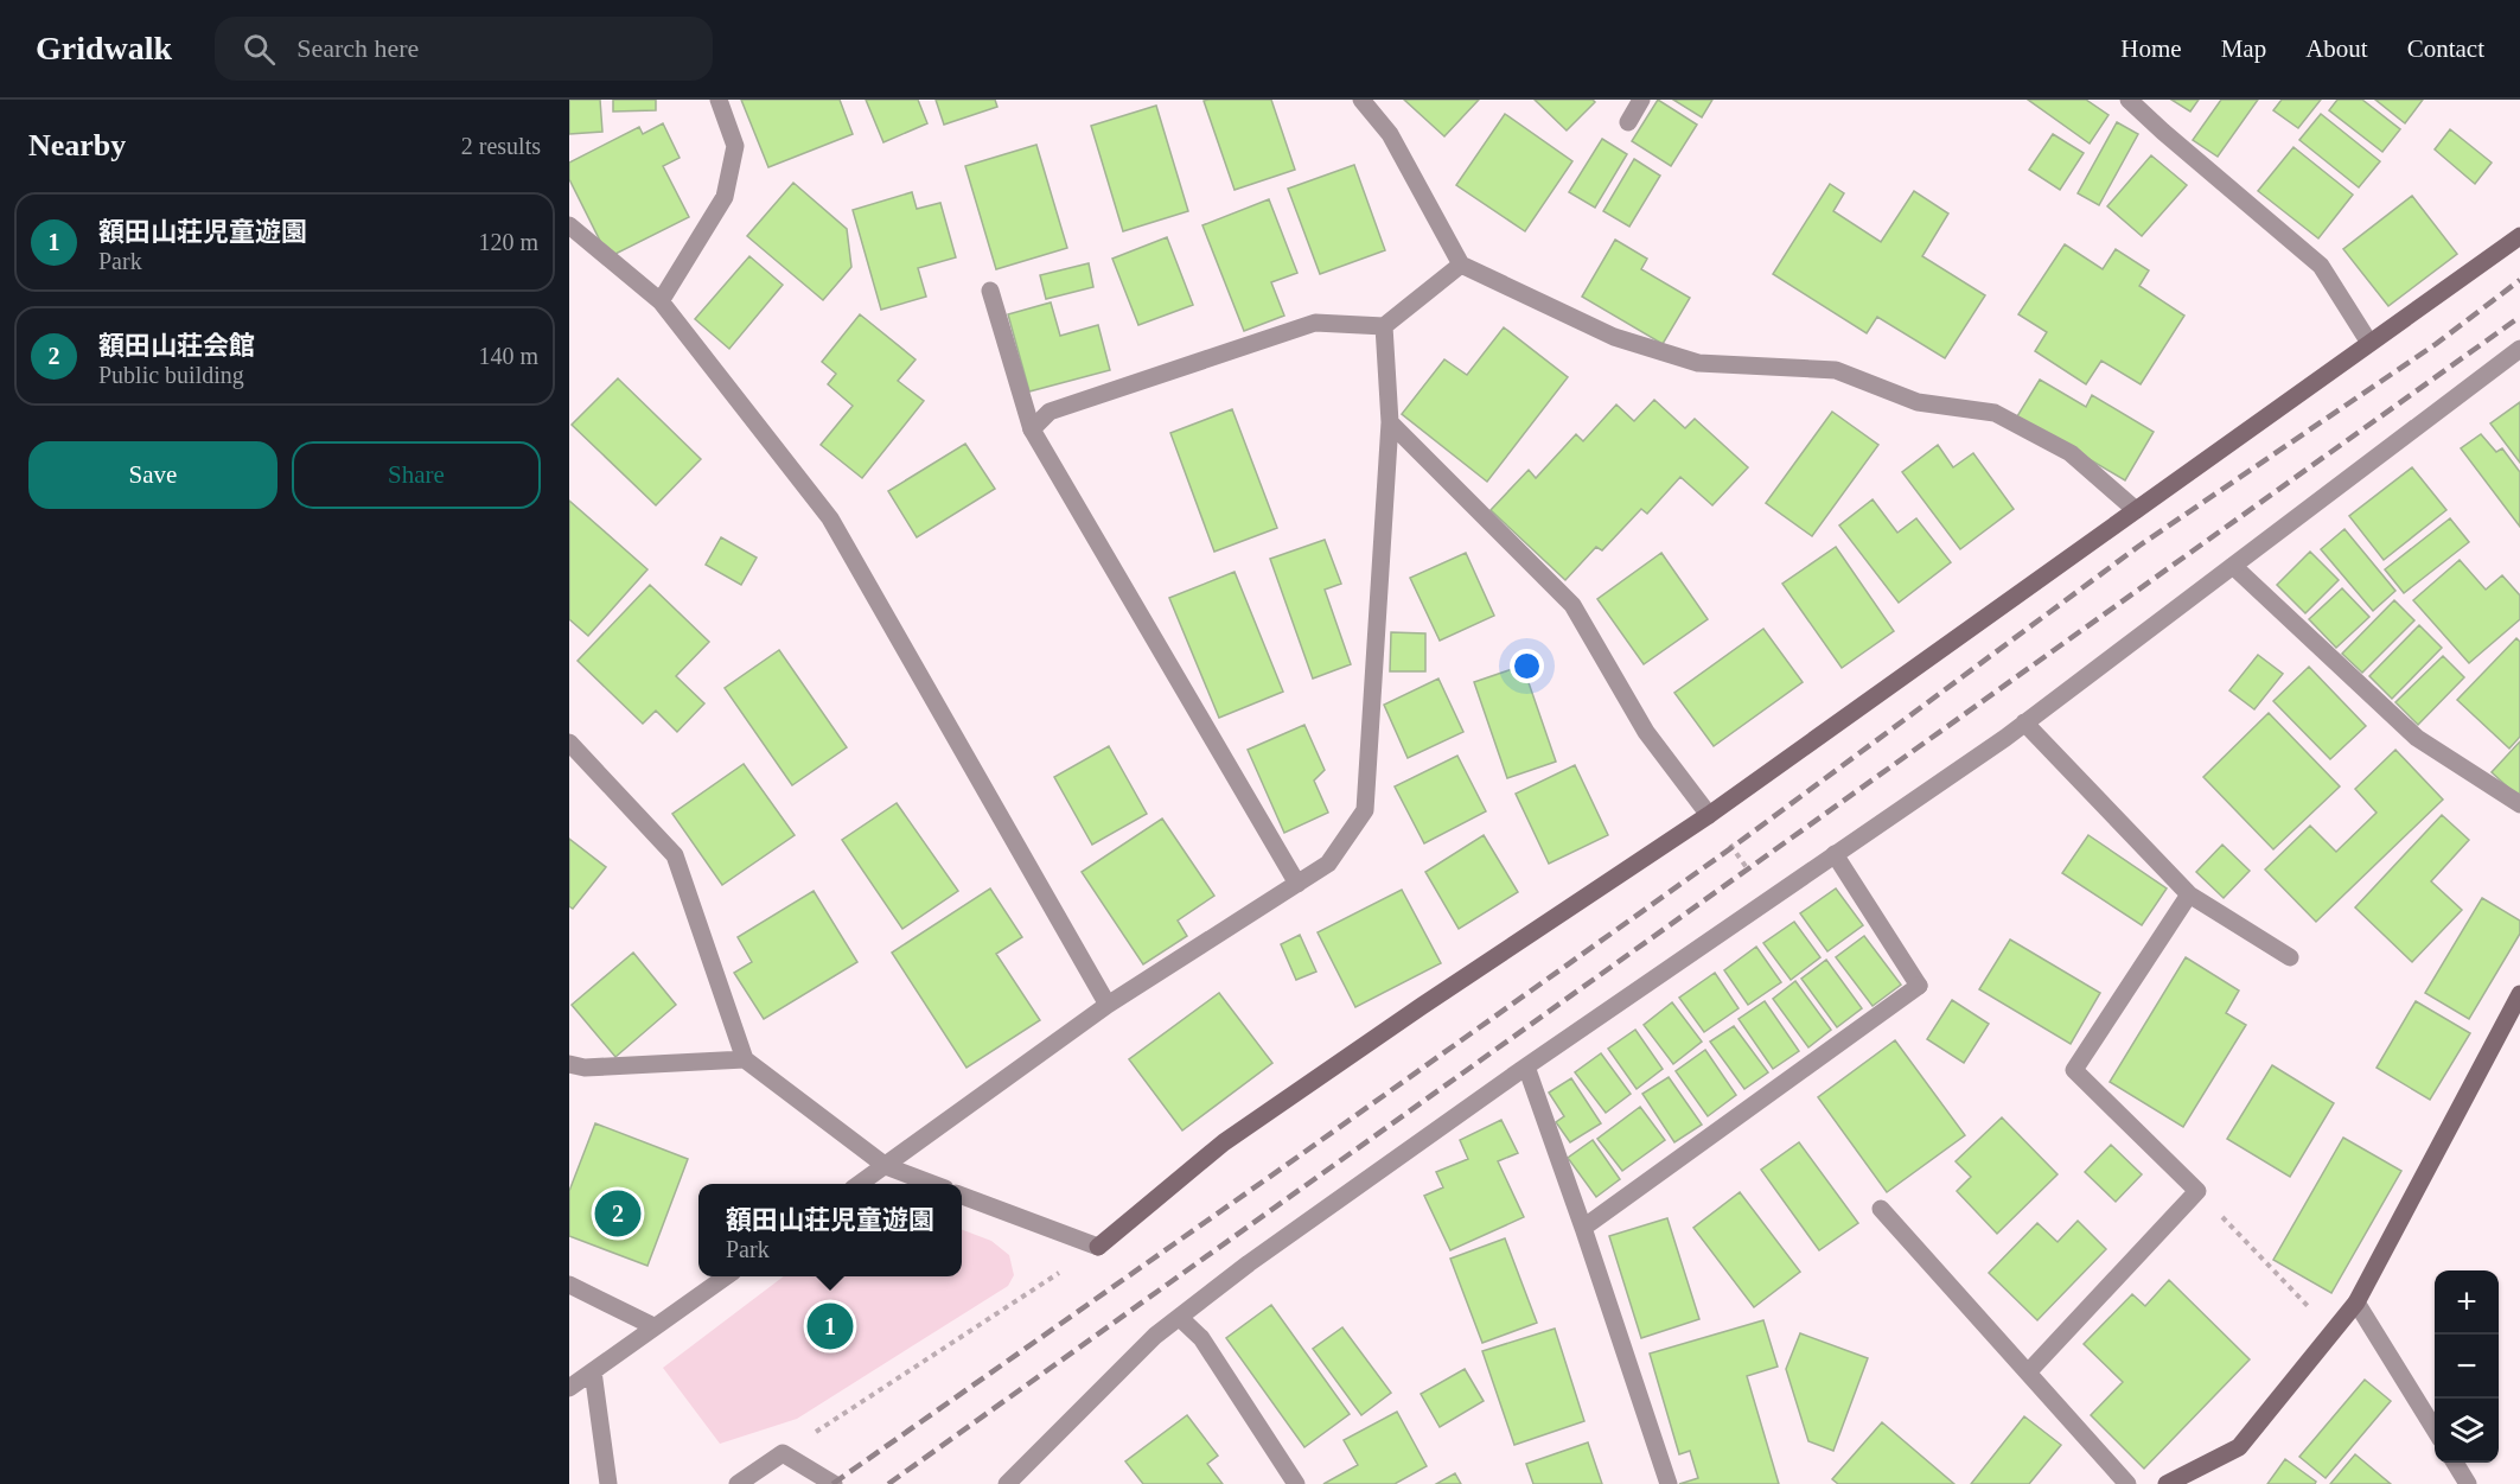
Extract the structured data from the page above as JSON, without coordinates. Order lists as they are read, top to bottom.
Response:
{
  "page": {
    "header": "Gridwalk",
    "search": "Search here",
    "nav": [
      "Home",
      "Map",
      "About",
      "Contact"
    ],
    "heading": ["Nearby", "2 results"],
    "list": [
      {
        "mark": "1",
        "name": "額田山荘児童遊園",
        "note": "Park",
        "value": "120 m"
      },
      {
        "mark": "2",
        "name": "額田山荘会館",
        "note": "Public building",
        "value": "140 m"
      }
    ],
    "buttons": ["Save", "Share"],
    "popup": ["額田山荘児童遊園", "Park"],
    "pins": ["2", "1"],
    "map_buttons": ["+", "−"]
  }
}
